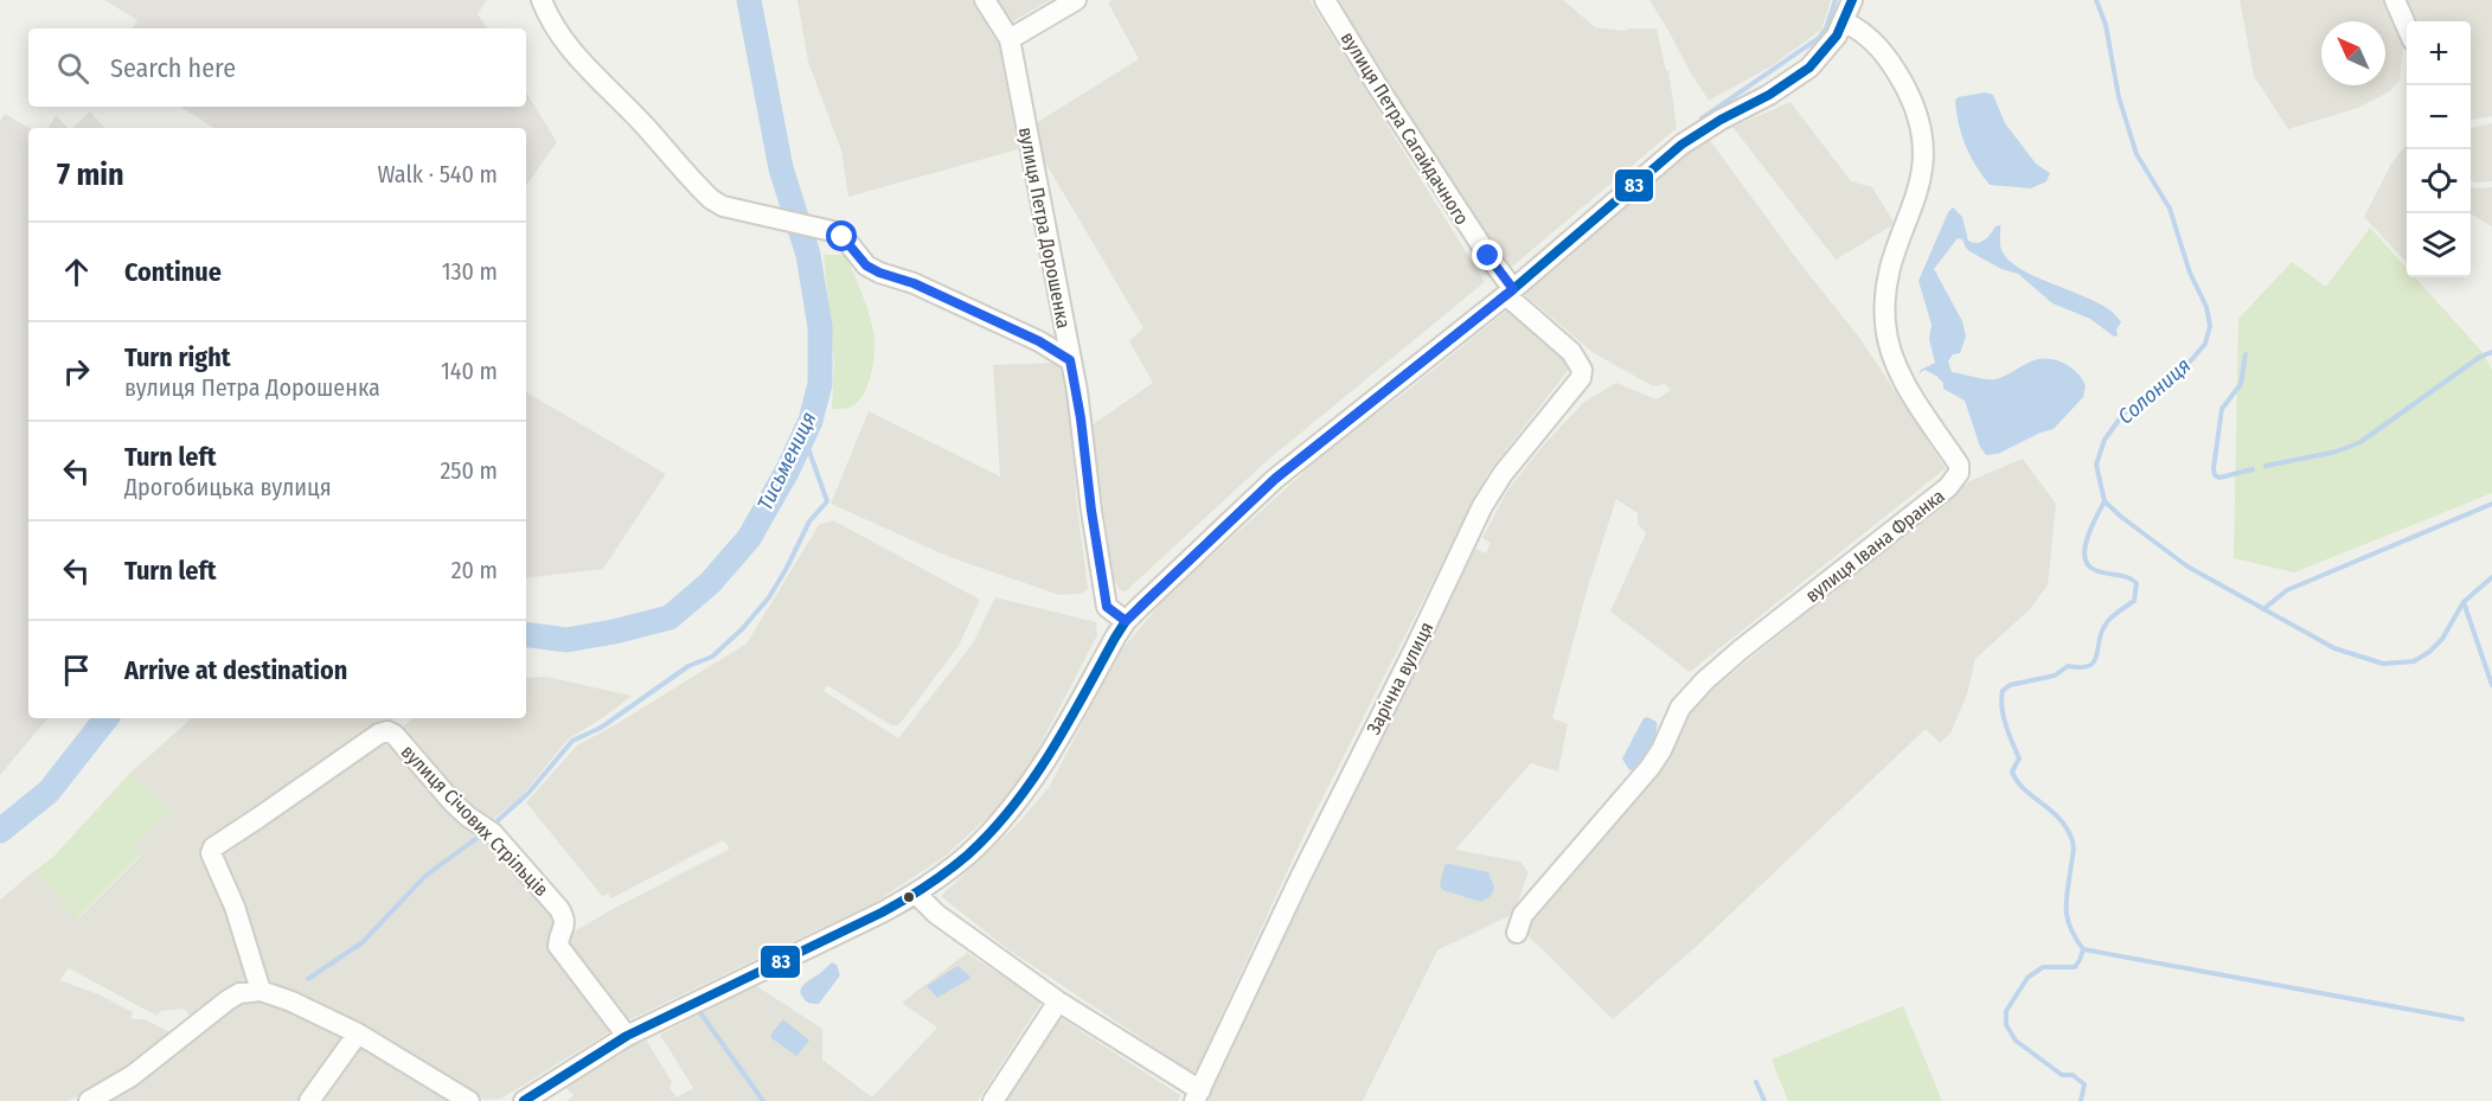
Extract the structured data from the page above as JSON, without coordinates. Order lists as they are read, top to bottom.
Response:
{
  "streets": {
    "street": [
      "вулиця Петра Сагайдачного",
      "вулиця Петра Дорошенка",
      "вулиця Івана Франка",
      "Зарічна вулиця",
      "вулиця Січових Стрільців"
    ]
  },
  "crossings": [
    ["вулиця Петра Сагайдачного", "Зарічна вулиця"]
  ],
  "water": ["Солониця", "Тисьмениця"],
  "lines": ["transit line 83"],
  "north": "top left",
  "page": {
    "map_buttons": ["+", "−"],
    "search": "Search here",
    "heading": ["7 min", "Walk · 540 m"],
    "list": [
      ["Continue", "130 m"],
      ["Turn right", "вулиця Петра Дорошенка", "140 m"],
      ["Turn left", "Дрогобицька вулиця", "250 m"],
      ["Turn left", "20 m"],
      "Arrive at destination"
    ]
  }
}
